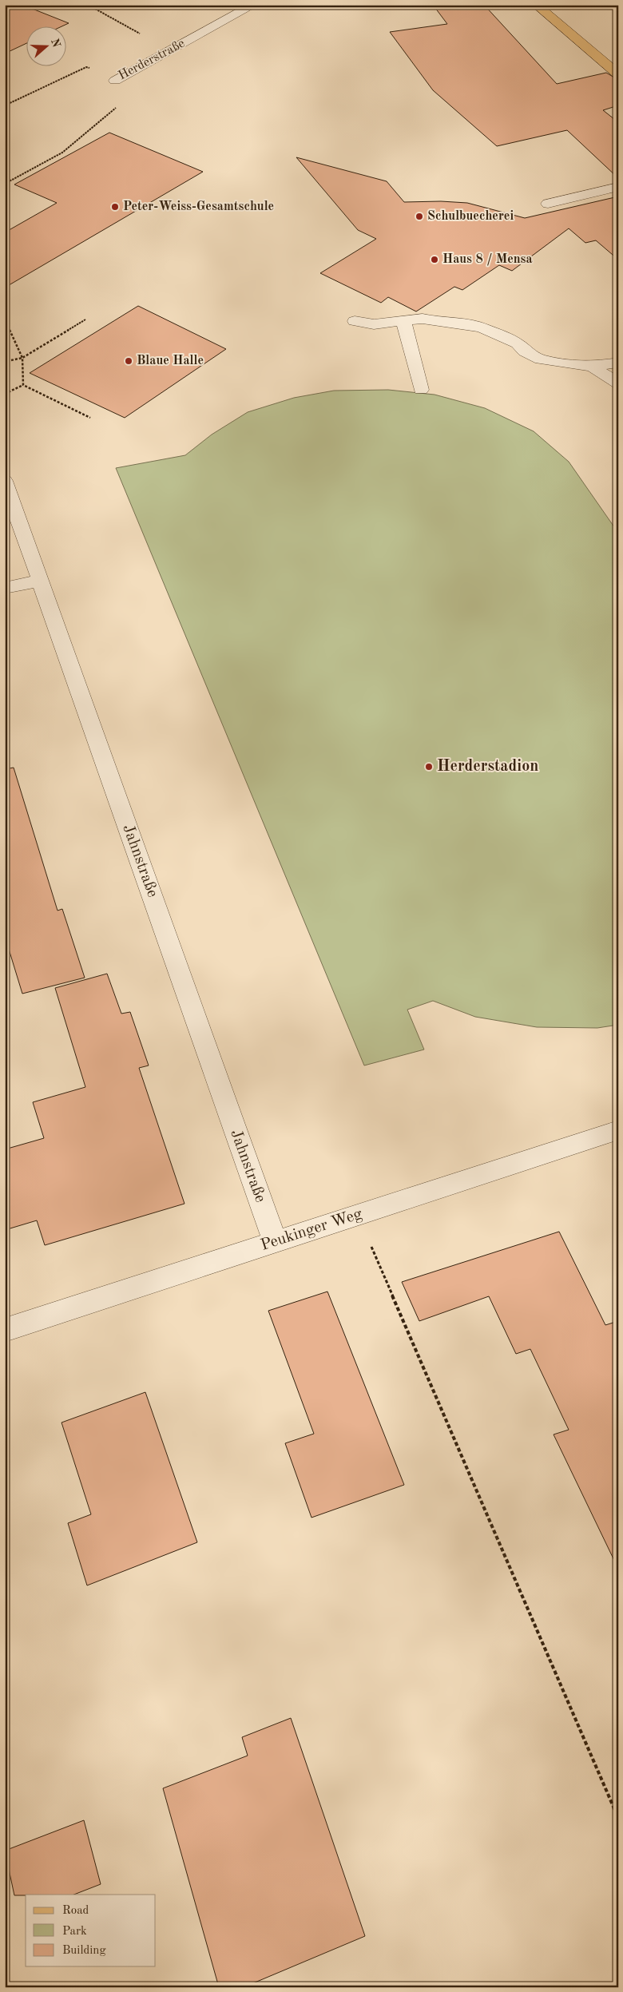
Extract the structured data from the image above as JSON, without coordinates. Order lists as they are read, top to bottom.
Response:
{
  "streets": {
    "street": ["Herderstraße", "Jahnstraße", "Peukinger Weg"]
  },
  "crossings": [
    ["Jahnstraße", "Peukinger Weg"]
  ],
  "places": [
    "Peter-Weiss-Gesamtschule",
    "Schulbuecherei",
    "Haus 8 / Mensa",
    "Blaue Halle",
    "Herderstadion"
  ],
  "legend": ["Road", "Park", "Building"],
  "north": "right"
}
